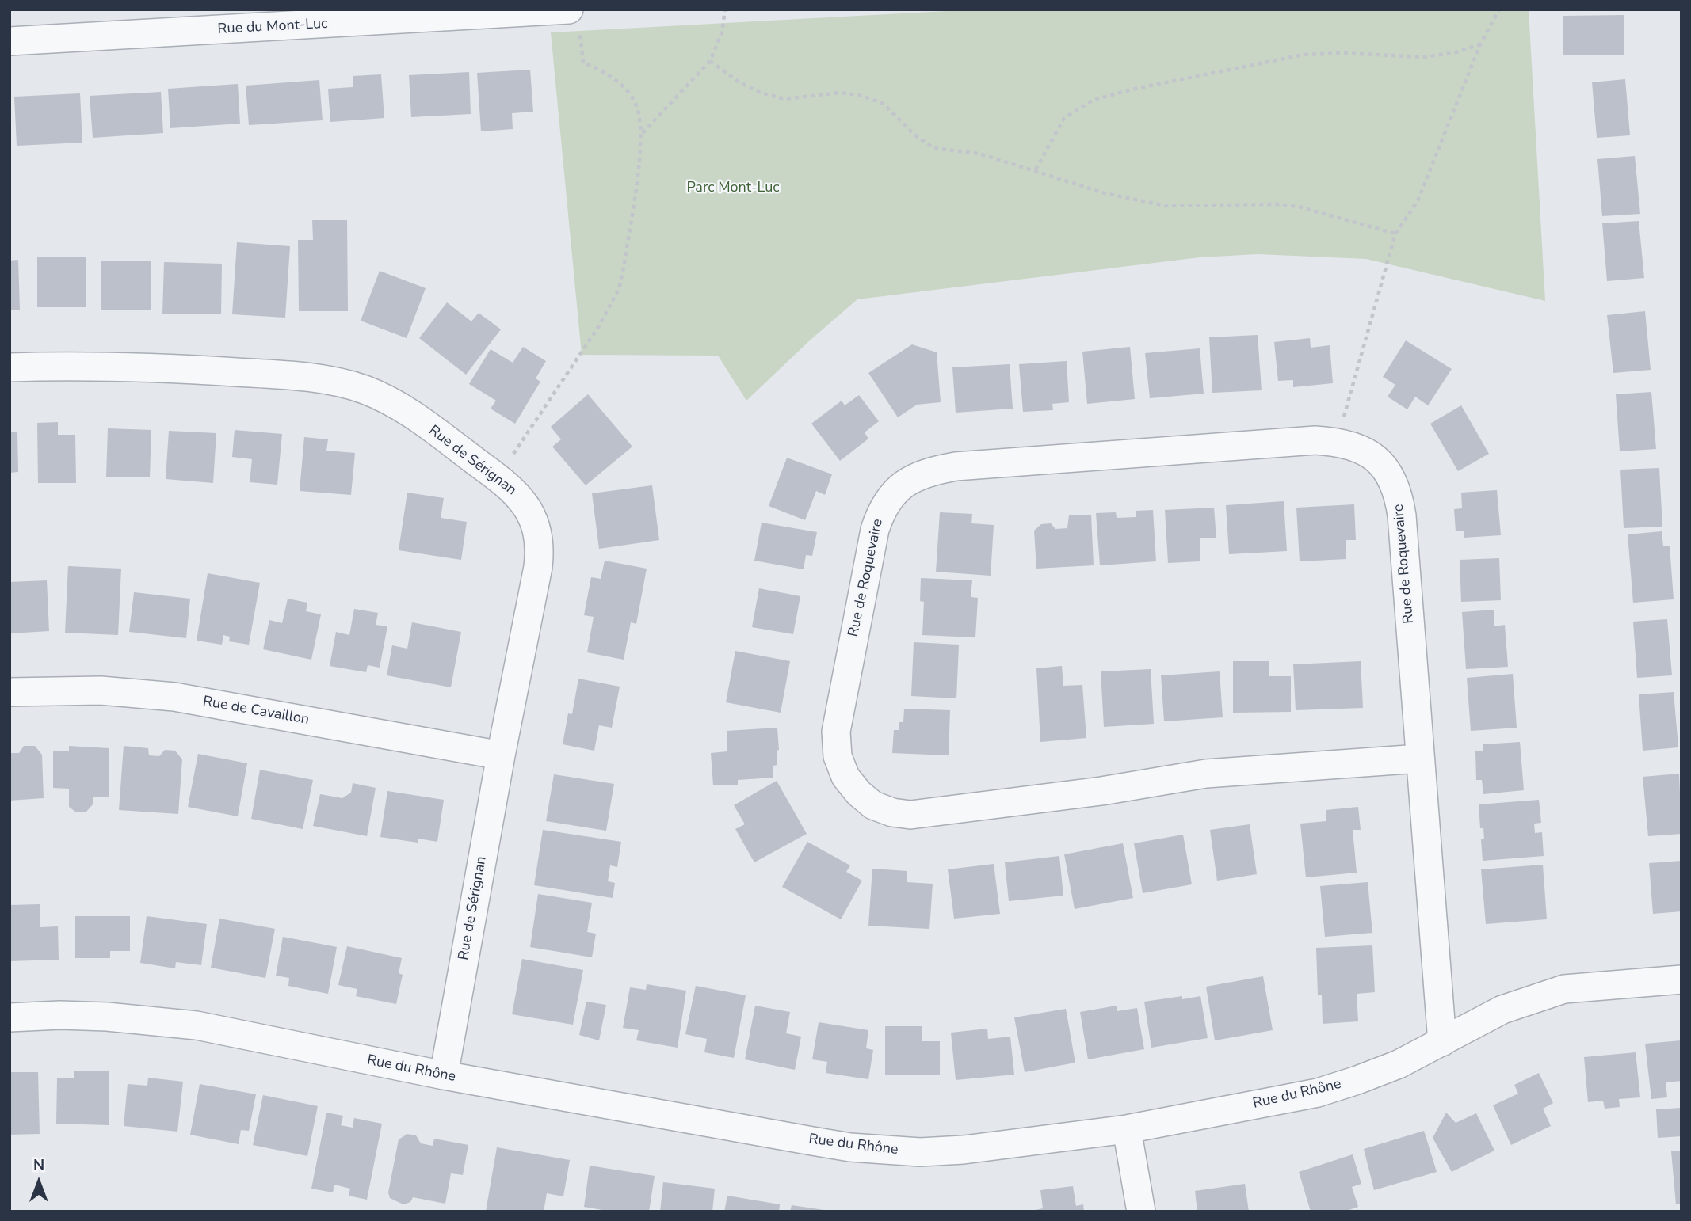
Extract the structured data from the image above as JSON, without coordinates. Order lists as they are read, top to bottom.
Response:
{
  "streets": {
    "street": [
      "Rue du Mont-Luc",
      "Rue de Sérignan",
      "Rue de Roquevaire",
      "Rue de Cavaillon",
      "Rue du Rhône"
    ]
  },
  "crossings": [
    ["Rue de Sérignan", "Rue de Cavaillon"],
    ["Rue de Sérignan", "Rue du Rhône"],
    ["Rue de Roquevaire", "Rue du Rhône"]
  ],
  "parks": ["Parc Mont-Luc"],
  "north": "top"
}
